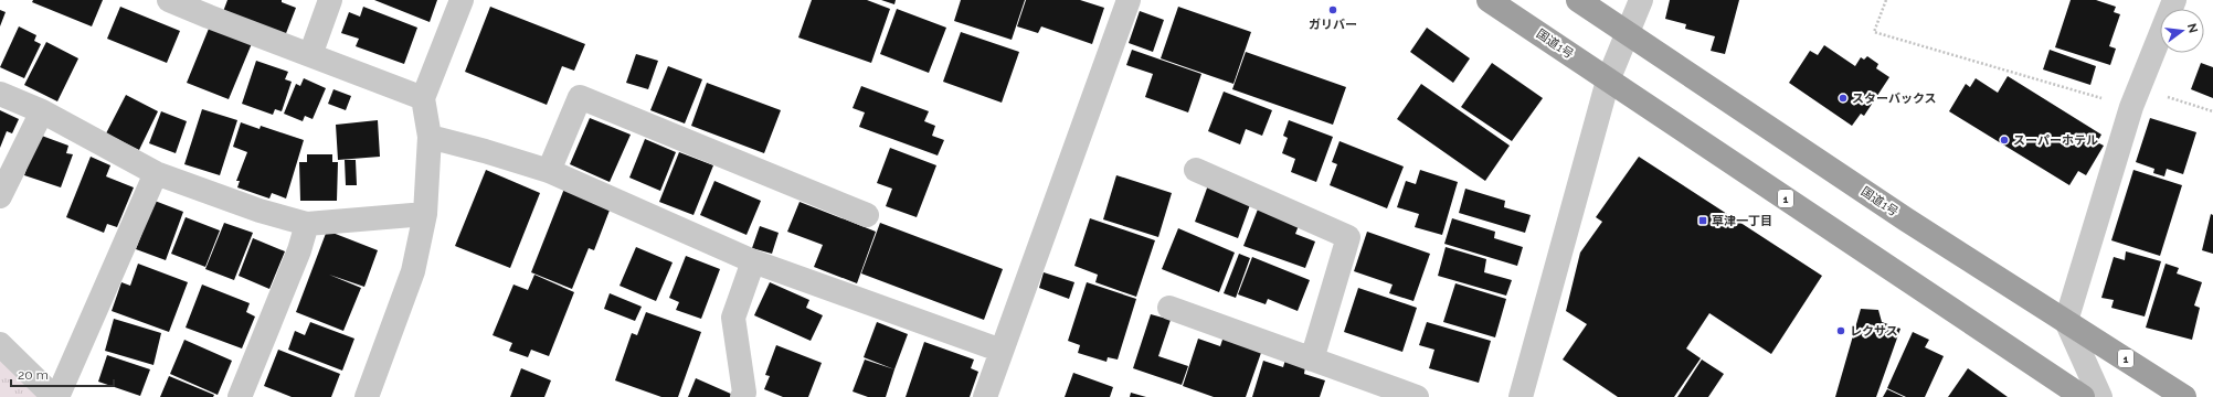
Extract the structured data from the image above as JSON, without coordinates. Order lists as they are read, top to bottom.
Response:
{
  "streets": {
    "highway": ["国道1号", "1"]
  },
  "places": {
    "other": [
      "ガリバー",
      "スターバックス",
      "スーパーホテル",
      "レクサス"
    ],
    "transit": ["草津一丁目"]
  },
  "scale_bar": "20 m",
  "north": "right"
}
